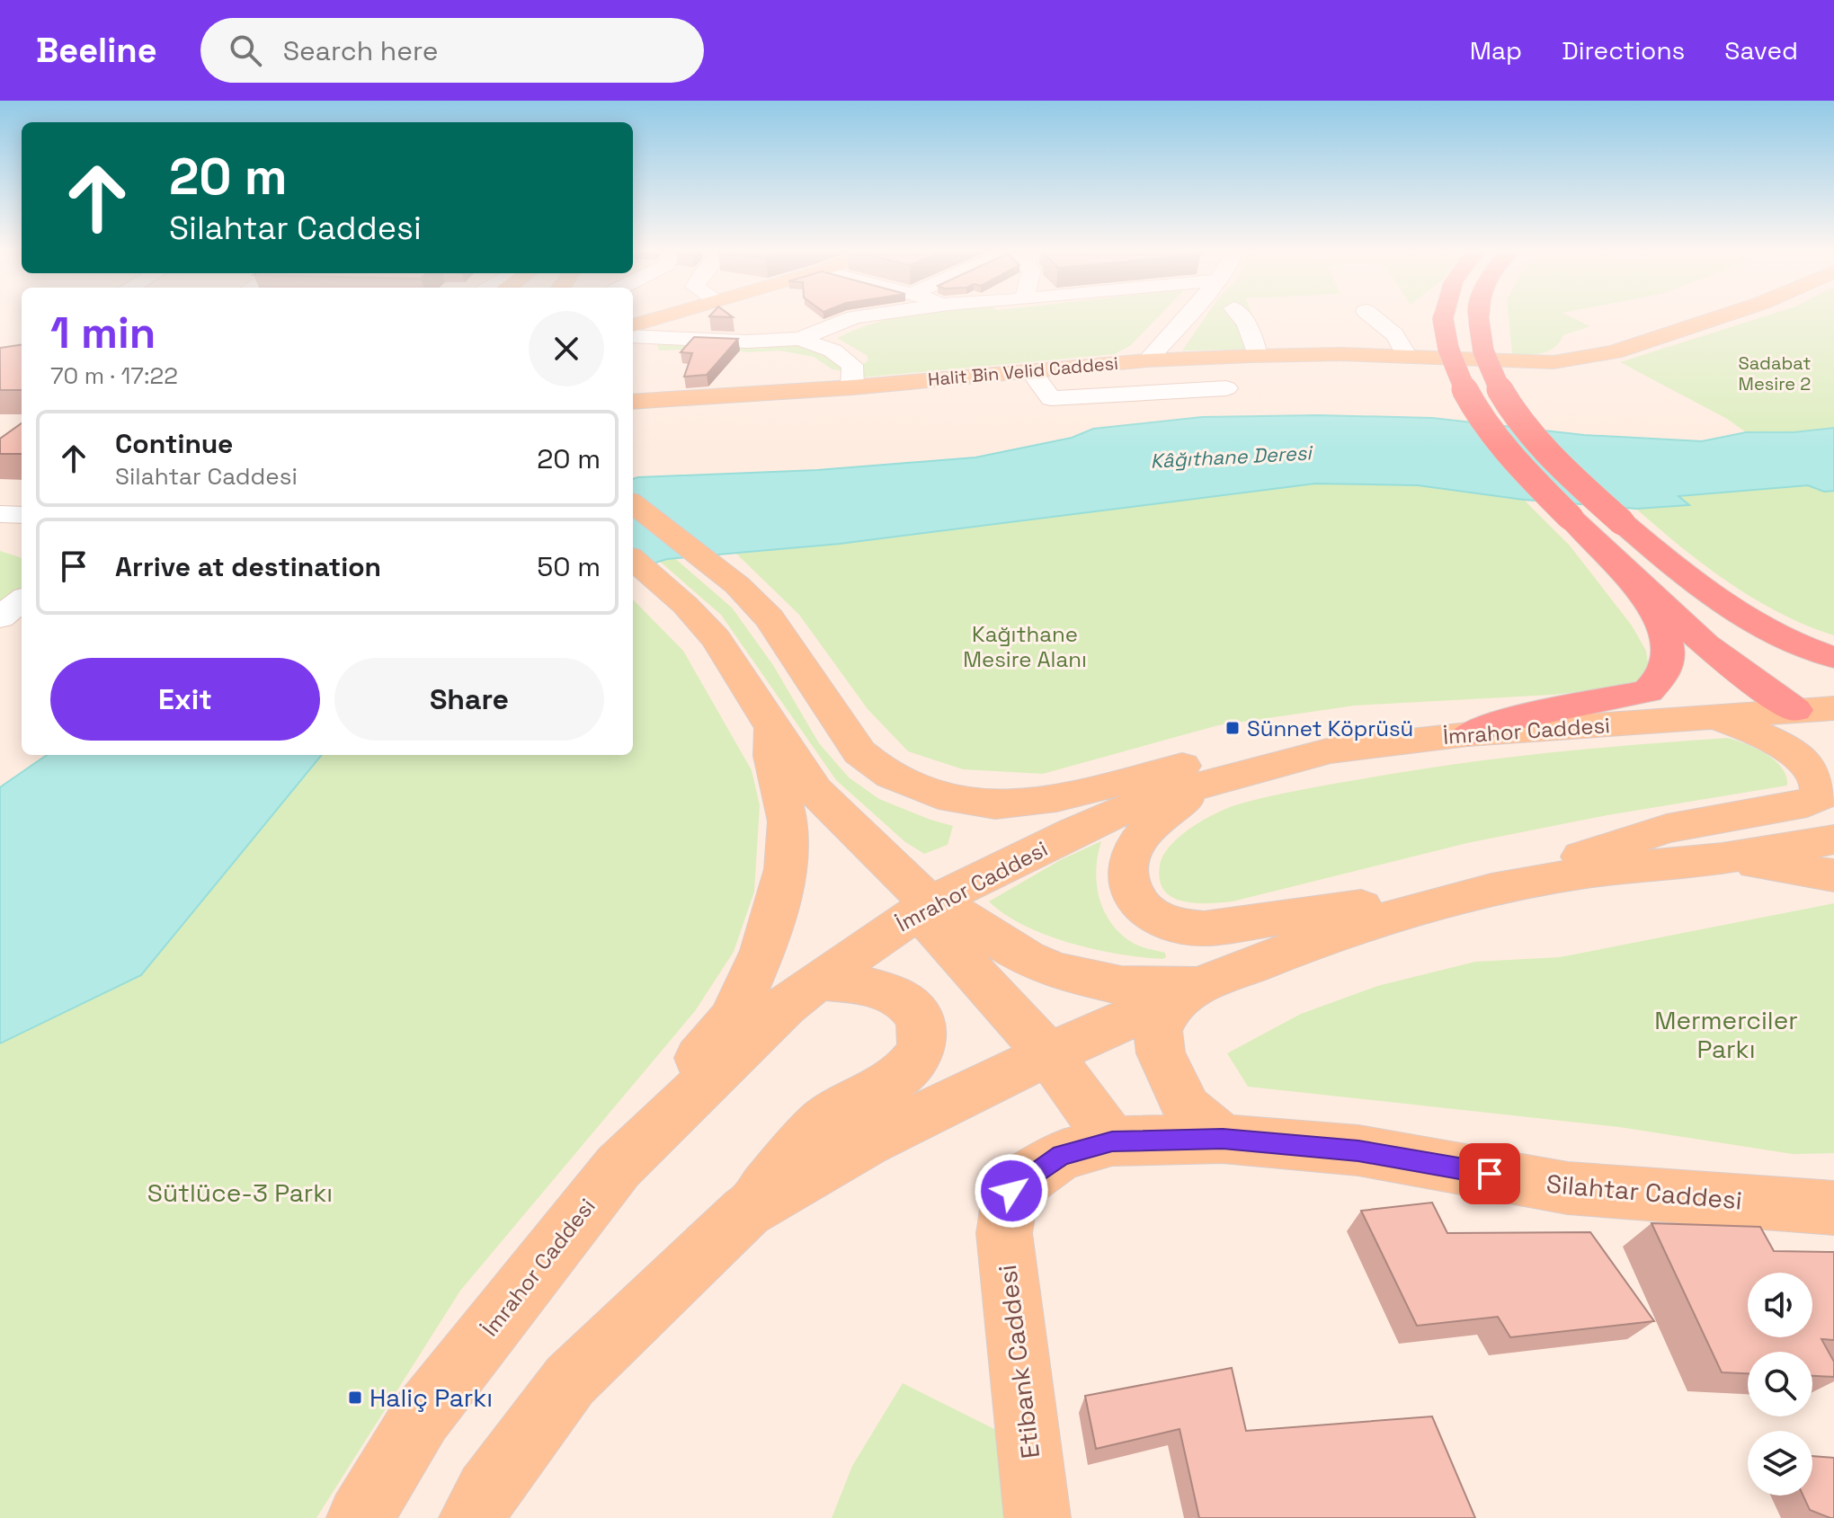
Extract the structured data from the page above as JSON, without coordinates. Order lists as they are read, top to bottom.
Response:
{
  "streets": {
    "main road": [
      "Halit Bin Velid Caddesi",
      "İmrahor Caddesi",
      "Silahtar Caddesi",
      "Etibank Caddesi"
    ]
  },
  "crossings": [
    ["Silahtar Caddesi", "Etibank Caddesi"]
  ],
  "water": ["Kâğıthane Deresi"],
  "parks": [
    "Sadabat Mesire 2",
    "Kağıthane Mesire Alanı",
    "Mermerciler Parkı",
    "Sütlüce-3 Parkı"
  ],
  "places": {
    "transit": ["Sünnet Köprüsü", "Haliç Parkı"]
  },
  "page": {
    "header": "Beeline",
    "search": "Search here",
    "nav": ["Map", "Directions", "Saved"],
    "turn": ["20 m", "Silahtar Caddesi"],
    "heading": ["1 min", "70 m · 17:22"],
    "list": [
      {
        "name": "Continue",
        "note": "Silahtar Caddesi",
        "value": "20 m"
      },
      {
        "name": "Arrive at destination",
        "value": "50 m"
      }
    ],
    "buttons": ["Exit", "Share"]
  }
}
